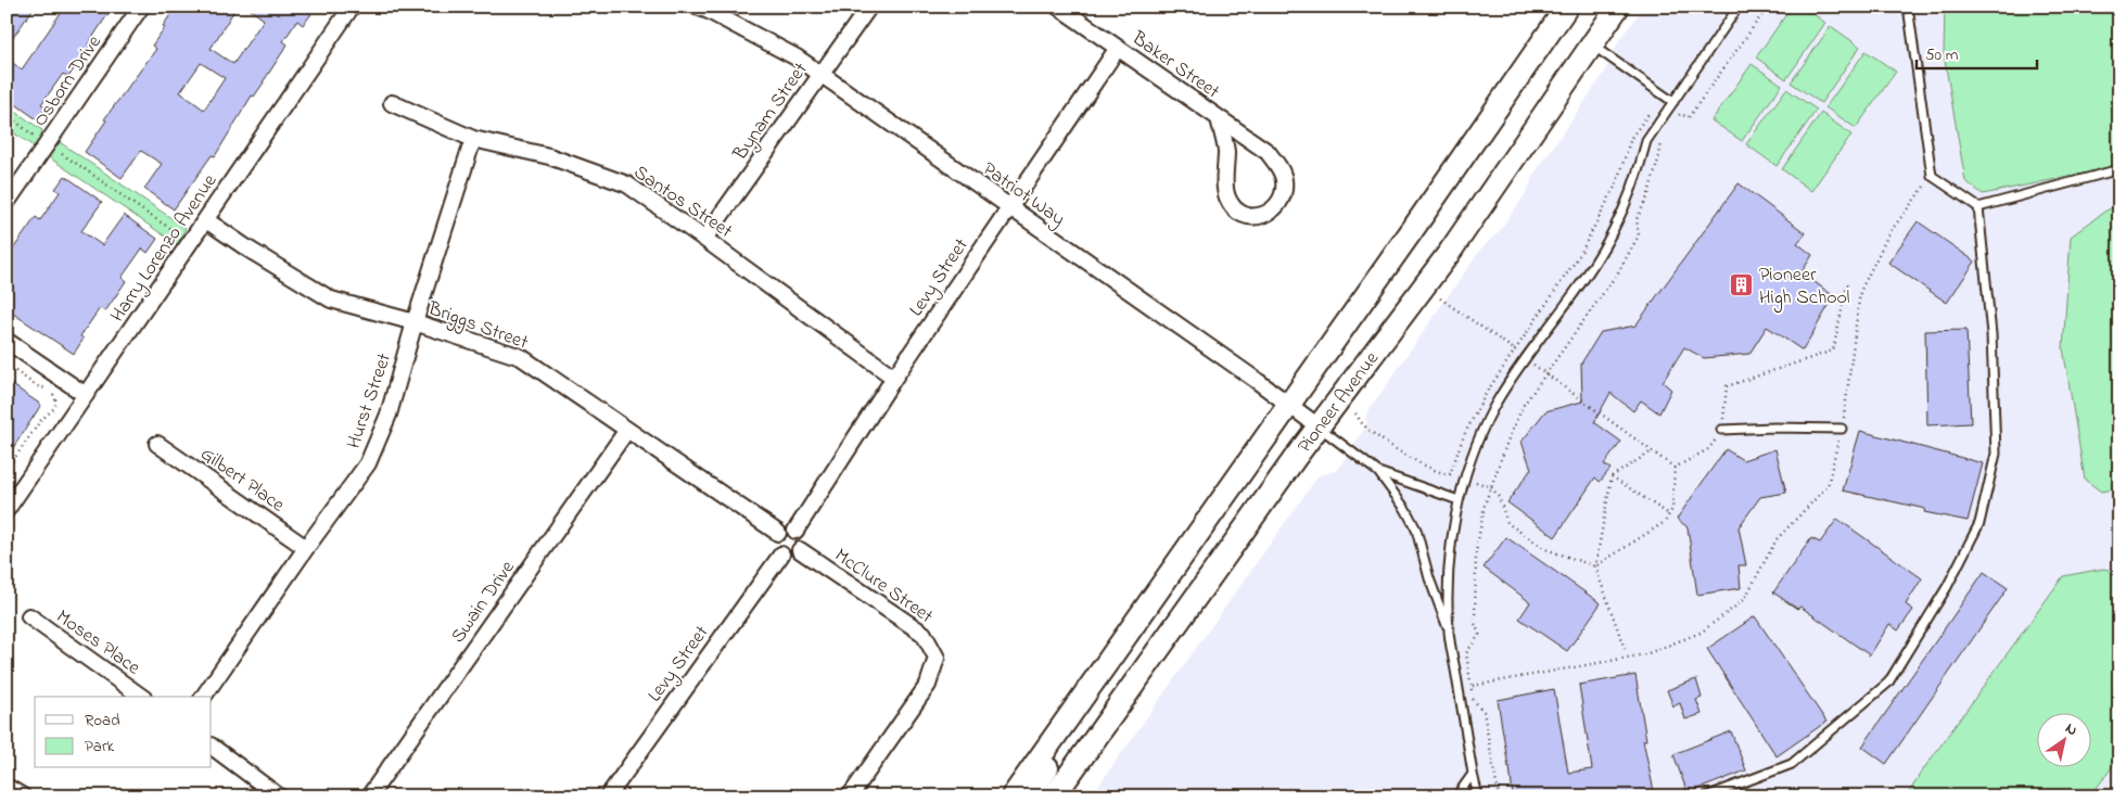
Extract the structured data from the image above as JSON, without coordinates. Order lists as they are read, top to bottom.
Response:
{
  "streets": {
    "street": [
      "Baker Street",
      "Osborn Drive",
      "Bynam Street",
      "Patriot Way",
      "Santos Street",
      "Harry Lorenzo Avenue",
      "Levy Street",
      "Briggs Street",
      "Hurst Street",
      "Pioneer Avenue",
      "Gilbert Place",
      "McClure Street",
      "Swain Drive",
      "Moses Place"
    ]
  },
  "crossings": [
    ["Baker Street", "Levy Street"],
    ["Bynam Street", "Patriot Way"],
    ["Bynam Street", "Santos Street"],
    ["Patriot Way", "Levy Street"],
    ["Patriot Way", "Pioneer Avenue"],
    ["Santos Street", "Levy Street"],
    ["Santos Street", "Hurst Street"],
    ["Harry Lorenzo Avenue", "Briggs Street"],
    ["Levy Street", "Briggs Street"],
    ["Levy Street", "McClure Street"],
    ["Briggs Street", "Hurst Street"],
    ["Briggs Street", "McClure Street"],
    ["Briggs Street", "Swain Drive"],
    ["Hurst Street", "Gilbert Place"]
  ],
  "places": {
    "building": ["Pioneer High School"]
  },
  "legend": ["Road", "Park"],
  "scale_bar": "50 m",
  "north": "top right"
}
